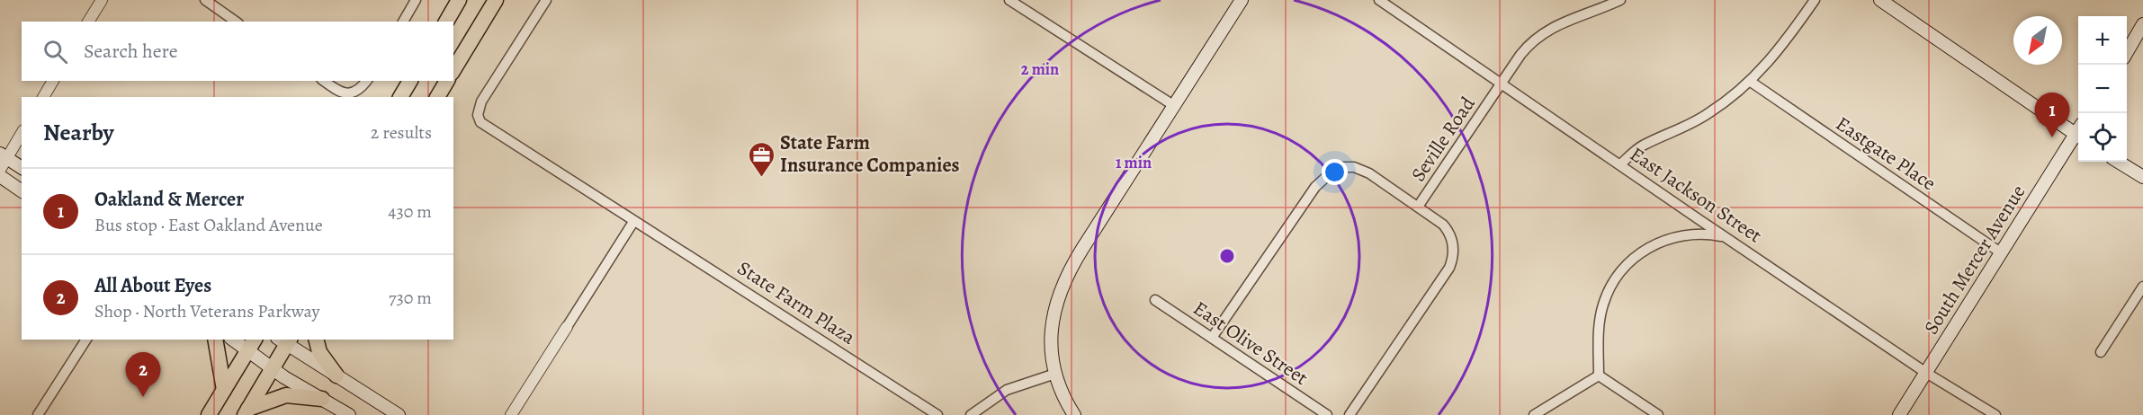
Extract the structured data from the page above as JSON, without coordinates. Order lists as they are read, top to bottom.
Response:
{
  "streets": {
    "main road": ["South Mercer Avenue"],
    "street": [
      "Seville Road",
      "Eastgate Place",
      "East Jackson Street",
      "State Farm Plaza",
      "East Olive Street"
    ]
  },
  "crossings": [
    ["Seville Road", "East Jackson Street"],
    ["Eastgate Place", "South Mercer Avenue"],
    ["East Jackson Street", "South Mercer Avenue"]
  ],
  "places": {
    "office": ["State Farm Insurance Companies"]
  },
  "north": "bottom left",
  "page": {
    "map_buttons": ["+", "−"],
    "search": "Search here",
    "pins": ["1", "2"],
    "heading": ["Nearby", "2 results"],
    "list": [
      {
        "mark": "1",
        "name": "Oakland & Mercer",
        "note": "Bus stop · East Oakland Avenue",
        "value": "430 m"
      },
      {
        "mark": "2",
        "name": "All About Eyes",
        "note": "Shop · North Veterans Parkway",
        "value": "730 m"
      }
    ]
  },
  "rings": ["2 min", "1 min"]
}
